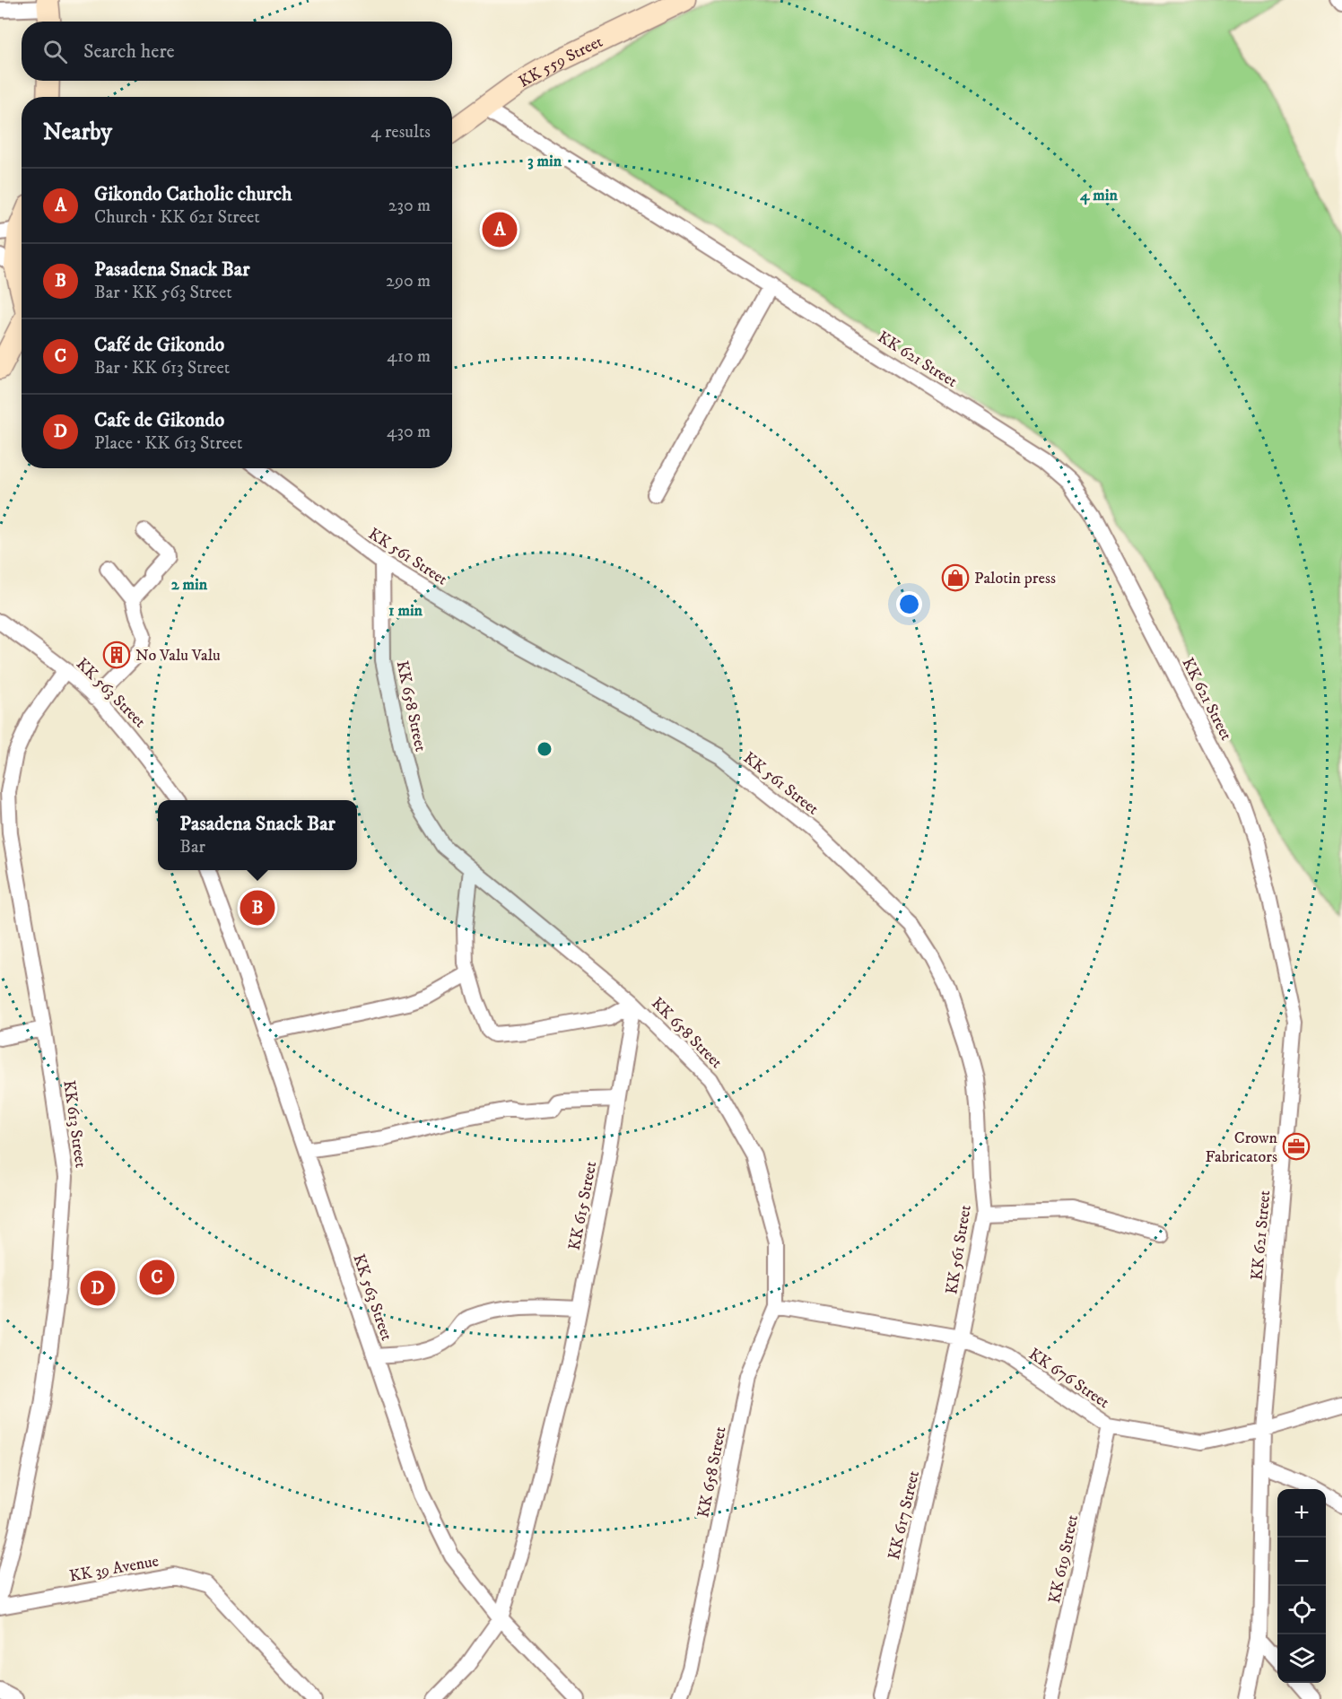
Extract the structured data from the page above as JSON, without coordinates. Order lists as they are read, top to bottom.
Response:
{
  "streets": {
    "main road": ["KK 559 Street"],
    "street": [
      "KK 621 Street",
      "KK 561 Street",
      "KK 563 Street",
      "KK 658 Street",
      "KK 613 Street",
      "KK 615 Street",
      "KK 676 Street",
      "KK 617 Street",
      "KK 619 Street",
      "KK 39 Avenue"
    ]
  },
  "crossings": [
    ["KK 559 Street", "KK 621 Street"],
    ["KK 621 Street", "KK 676 Street"],
    ["KK 561 Street", "KK 658 Street"],
    ["KK 561 Street", "KK 676 Street"],
    ["KK 561 Street", "KK 617 Street"],
    ["KK 563 Street", "KK 613 Street"],
    ["KK 563 Street", "KK 615 Street"],
    ["KK 658 Street", "KK 615 Street"],
    ["KK 658 Street", "KK 676 Street"],
    ["KK 676 Street", "KK 617 Street"],
    ["KK 676 Street", "KK 619 Street"]
  ],
  "places": {
    "shop": ["Palotin press"],
    "building": ["No Valu Valu"],
    "office": ["Crown Fabricators"]
  },
  "page": {
    "search": "Search here",
    "heading": ["Nearby", "4 results"],
    "list": [
      {
        "mark": "A",
        "name": "Gikondo Catholic church",
        "note": "Church · KK 621 Street",
        "value": "230 m"
      },
      {
        "mark": "B",
        "name": "Pasadena Snack Bar",
        "note": "Bar · KK 563 Street",
        "value": "290 m"
      },
      {
        "mark": "C",
        "name": "Café de Gikondo",
        "note": "Bar · KK 613 Street",
        "value": "410 m"
      },
      {
        "mark": "D",
        "name": "Cafe de Gikondo",
        "note": "Place · KK 613 Street",
        "value": "430 m"
      }
    ],
    "pins": [
      "A",
      "B",
      "C",
      "D"
    ],
    "popup": ["Pasadena Snack Bar", "Bar"],
    "map_buttons": ["+", "−"]
  },
  "rings": [
    "3 min",
    "4 min",
    "2 min",
    "1 min"
  ]
}
